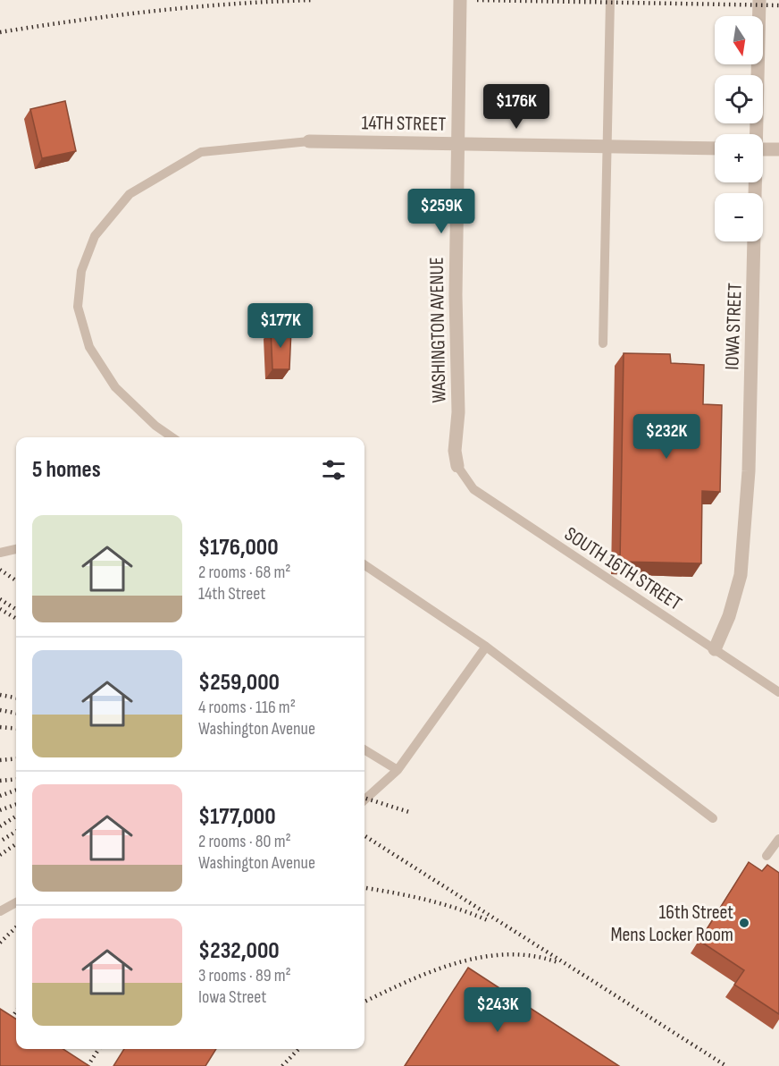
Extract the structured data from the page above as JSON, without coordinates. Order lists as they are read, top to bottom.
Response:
{
  "streets": {
    "street": ["14TH STREET", "IOWA STREET", "WASHINGTON AVENUE"],
    "lane": ["SOUTH 16TH STREET"]
  },
  "crossings": [
    ["14TH STREET", "WASHINGTON AVENUE"],
    ["IOWA STREET", "SOUTH 16TH STREET"],
    ["WASHINGTON AVENUE", "SOUTH 16TH STREET"]
  ],
  "places": ["16th Street Mens Locker Room"],
  "north": "bottom",
  "page": {
    "map_buttons": ["+", "−"],
    "price": [
      "$176K",
      "$259K",
      "$177K",
      "$232K",
      "$243K"
    ],
    "heading": "5 homes",
    "list": [
      {
        "name": "$176,000",
        "note": "2 rooms · 68 m² · 14th Street"
      },
      {
        "name": "$259,000",
        "note": "4 rooms · 116 m² · Washington Avenue"
      },
      {
        "name": "$177,000",
        "note": "2 rooms · 80 m² · Washington Avenue"
      },
      {
        "name": "$232,000",
        "note": "3 rooms · 89 m² · Iowa Street"
      }
    ]
  }
}
